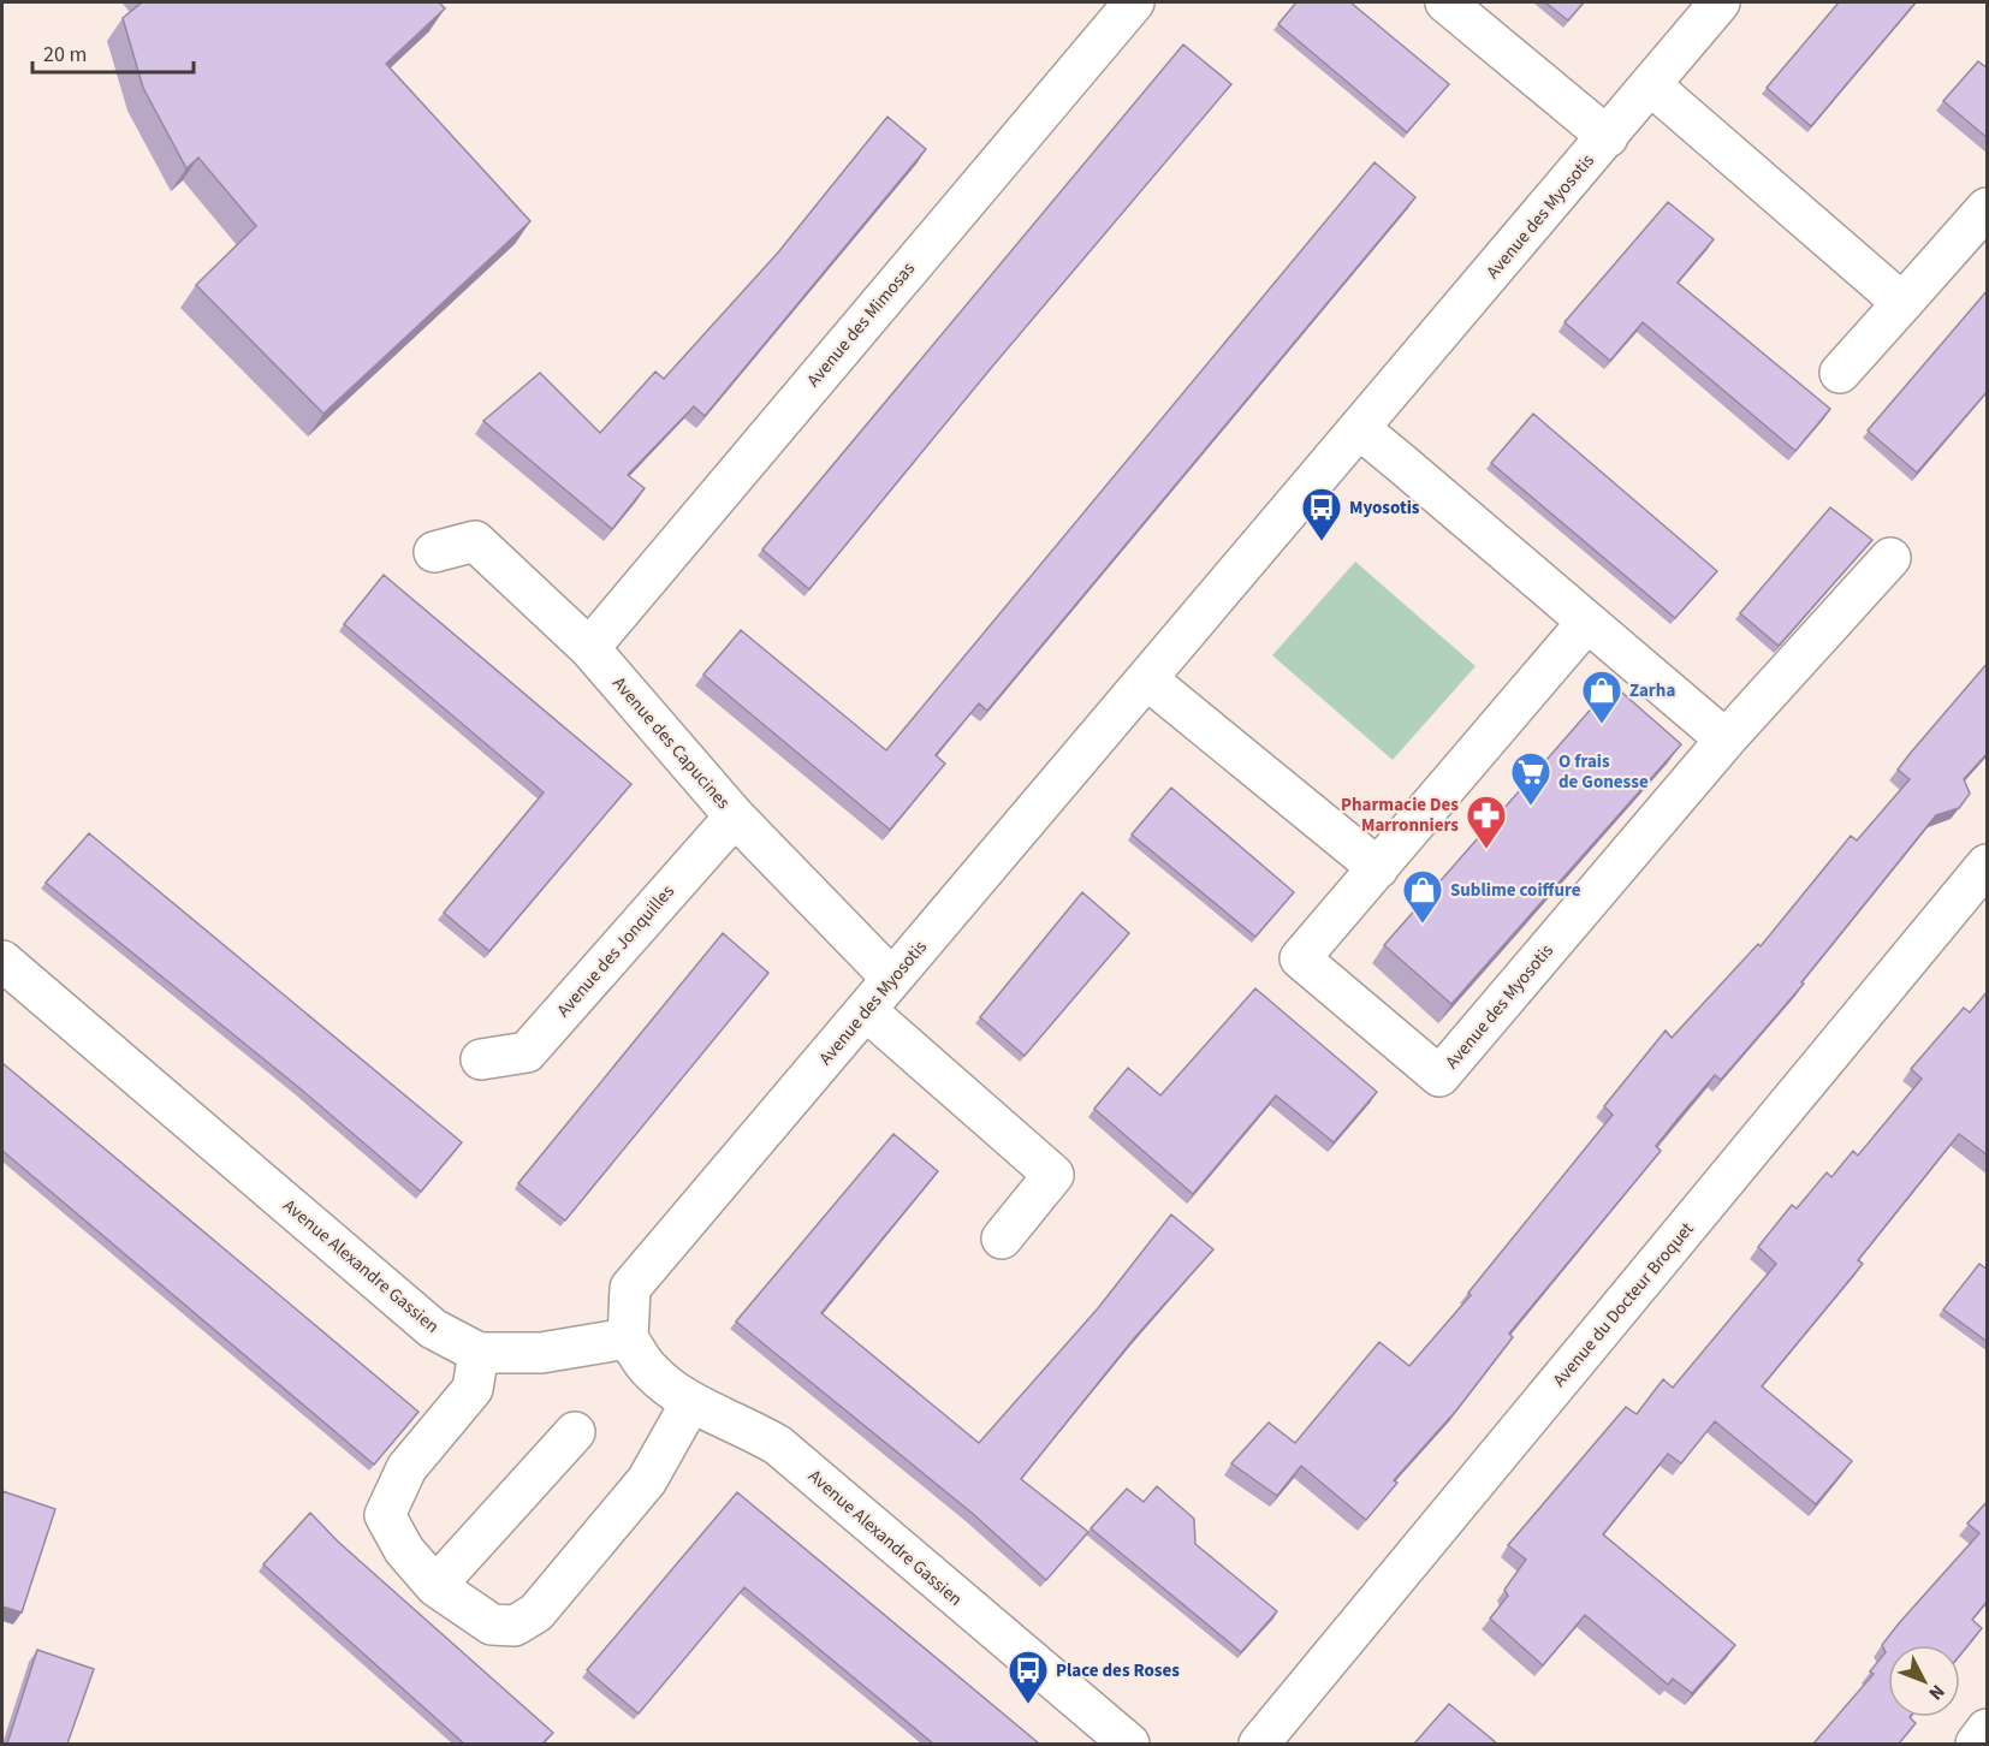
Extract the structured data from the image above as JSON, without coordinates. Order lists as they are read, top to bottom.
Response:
{
  "streets": {
    "street": [
      "Avenue des Myosotis",
      "Avenue des Mimosas",
      "Avenue des Capucines",
      "Avenue des Jonquilles",
      "Avenue Alexandre Gassien",
      "Avenue du Docteur Broquet"
    ]
  },
  "crossings": [
    ["Avenue des Myosotis", "Avenue des Capucines"],
    ["Avenue des Myosotis", "Avenue Alexandre Gassien"],
    ["Avenue des Mimosas", "Avenue des Capucines"],
    ["Avenue des Capucines", "Avenue des Jonquilles"]
  ],
  "places": {
    "bus stop": ["Myosotis", "Place des Roses"],
    "shop": ["Zarha", "Sublime coiffure"],
    "supermarket": ["O frais de Gonesse"],
    "pharmacy": ["Pharmacie Des Marronniers"]
  },
  "scale_bar": "20 m",
  "north": "bottom right"
}
